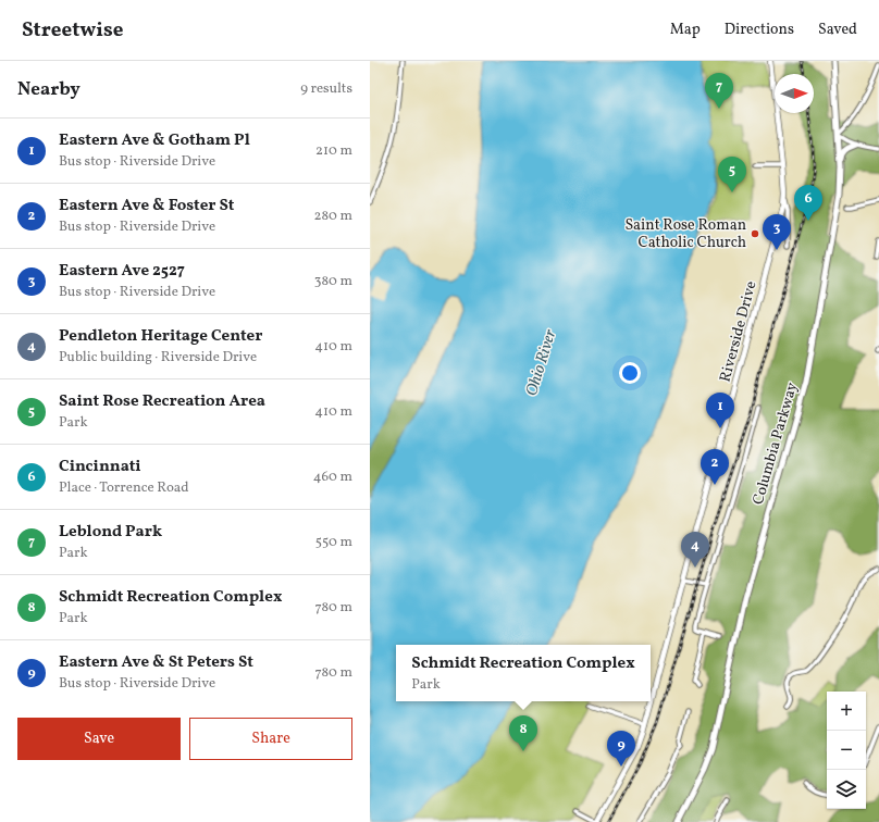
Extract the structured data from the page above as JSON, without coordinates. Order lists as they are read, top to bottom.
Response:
{
  "streets": {
    "highway": ["Columbia Parkway"],
    "main road": ["Riverside Drive"]
  },
  "water": ["Ohio River"],
  "places": ["Saint Rose Roman Catholic Church"],
  "north": "right",
  "page": {
    "header": "Streetwise",
    "nav": ["Map", "Directions", "Saved"],
    "heading": ["Nearby", "9 results"],
    "pins": [
      "7",
      "5",
      "6",
      "3",
      "1",
      "2",
      "4",
      "8",
      "9"
    ],
    "list": [
      {
        "mark": "1",
        "name": "Eastern Ave & Gotham Pl",
        "note": "Bus stop · Riverside Drive",
        "value": "210 m"
      },
      {
        "mark": "2",
        "name": "Eastern Ave & Foster St",
        "note": "Bus stop · Riverside Drive",
        "value": "280 m"
      },
      {
        "mark": "3",
        "name": "Eastern Ave 2527",
        "note": "Bus stop · Riverside Drive",
        "value": "380 m"
      },
      {
        "mark": "4",
        "name": "Pendleton Heritage Center",
        "note": "Public building · Riverside Drive",
        "value": "410 m"
      },
      {
        "mark": "5",
        "name": "Saint Rose Recreation Area",
        "note": "Park",
        "value": "410 m"
      },
      {
        "mark": "6",
        "name": "Cincinnati",
        "note": "Place · Torrence Road",
        "value": "460 m"
      },
      {
        "mark": "7",
        "name": "Leblond Park",
        "note": "Park",
        "value": "550 m"
      },
      {
        "mark": "8",
        "name": "Schmidt Recreation Complex",
        "note": "Park",
        "value": "780 m"
      },
      {
        "mark": "9",
        "name": "Eastern Ave & St Peters St",
        "note": "Bus stop · Riverside Drive",
        "value": "780 m"
      }
    ],
    "popup": ["Schmidt Recreation Complex", "Park"],
    "map_buttons": ["+", "−"],
    "buttons": ["Save", "Share"]
  }
}
